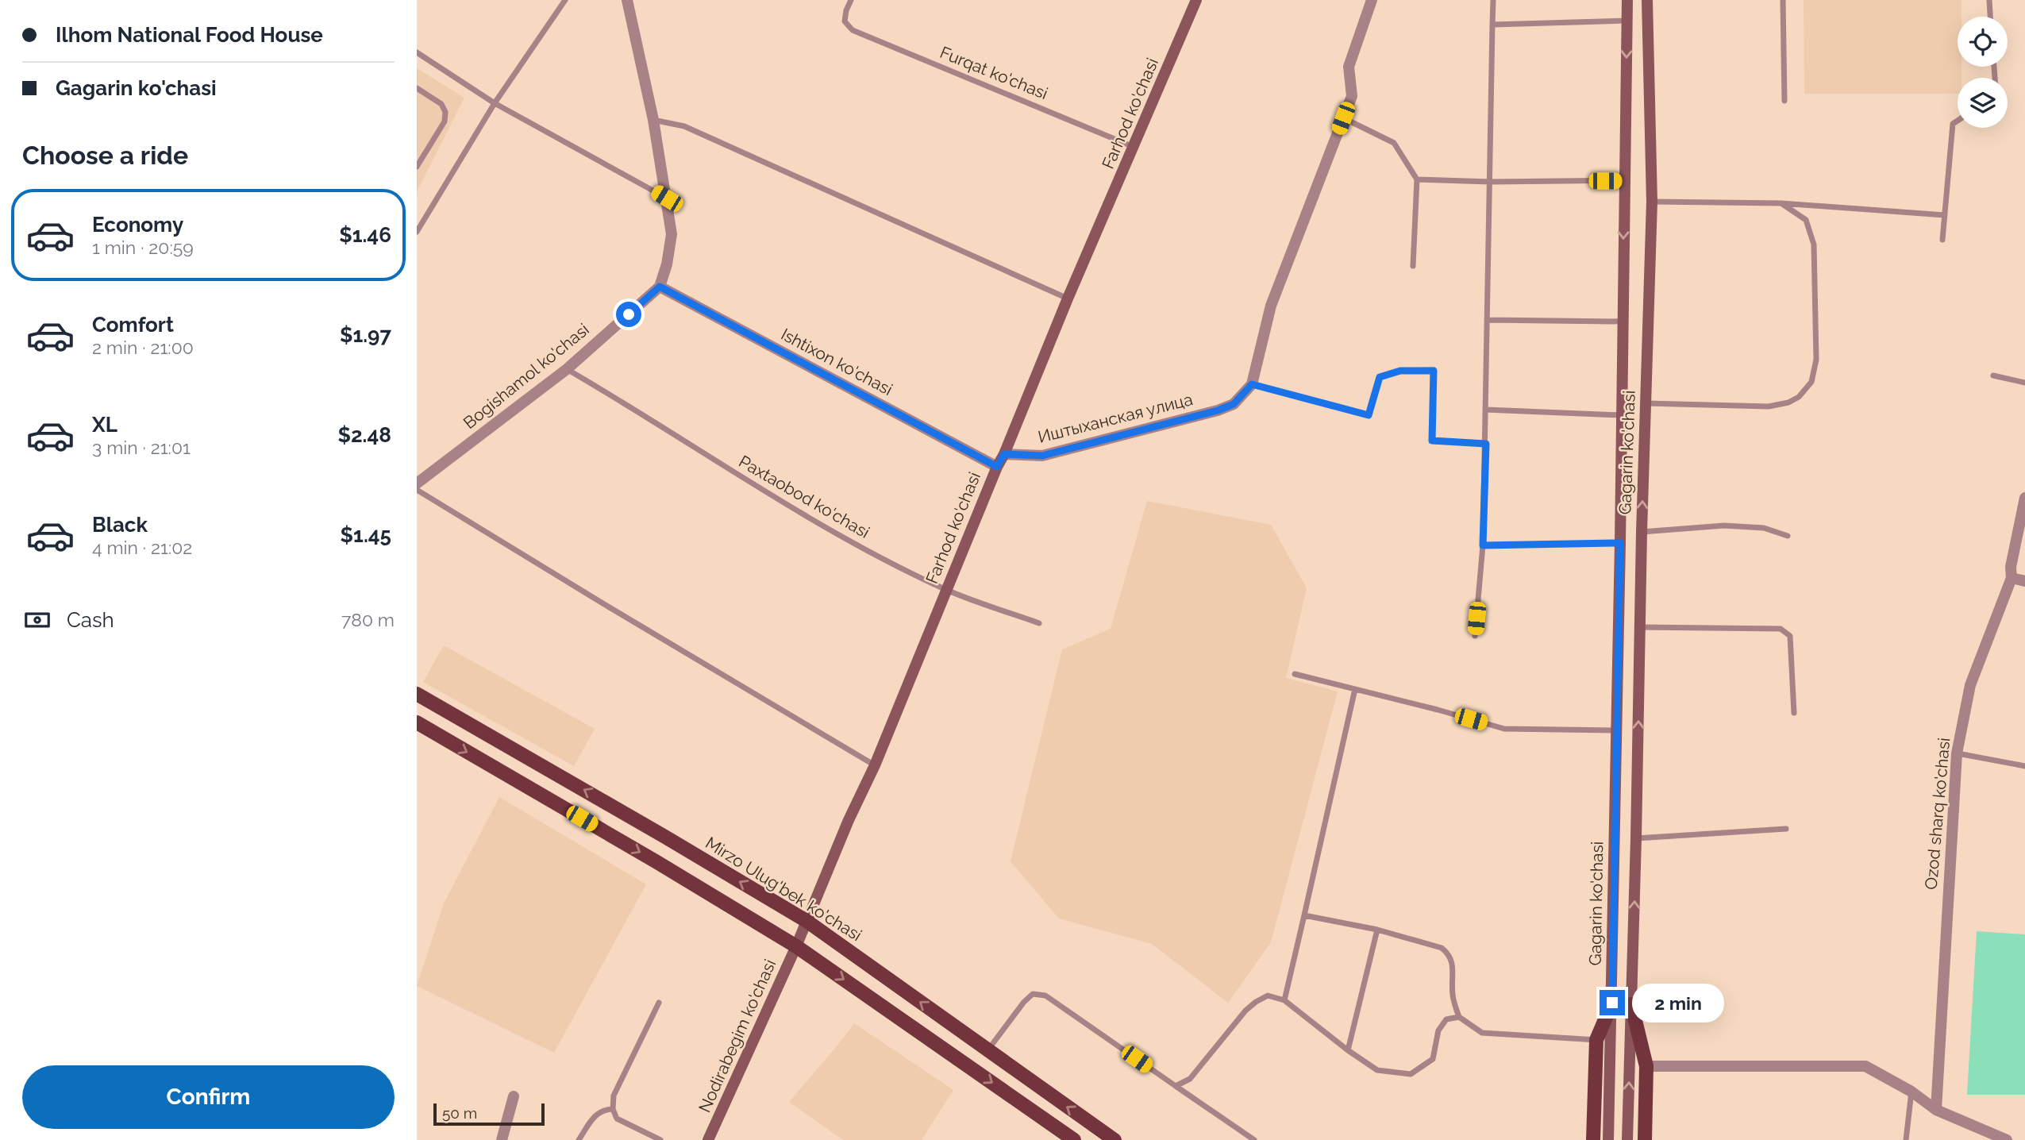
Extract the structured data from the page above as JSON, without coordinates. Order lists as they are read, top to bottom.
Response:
{
  "streets": {
    "main road": [
      "Farhod ko'chasi",
      "Gagarin ko'chasi",
      "Mirzo Ulug'bek ko'chasi",
      "Nodirabegim ko'chasi"
    ],
    "street": [
      "Ishtixon ko'chasi",
      "Bogishamol ko'chasi",
      "Иштыханская улица",
      "Ozod sharq ko'chasi"
    ],
    "lane": ["Furqat ko'chasi", "Paxtaobod ko'chasi"]
  },
  "crossings": [
    ["Furqat ko'chasi", "Farhod ko'chasi"],
    ["Farhod ko'chasi", "Ishtixon ko'chasi"],
    ["Farhod ko'chasi", "Иштыханская улица"],
    ["Farhod ko'chasi", "Paxtaobod ko'chasi"],
    ["Farhod ko'chasi", "Mirzo Ulug'bek ko'chasi"],
    ["Farhod ko'chasi", "Nodirabegim ko'chasi"],
    ["Ishtixon ko'chasi", "Bogishamol ko'chasi"],
    ["Bogishamol ko'chasi", "Paxtaobod ko'chasi"]
  ],
  "scale_bar": "50 m",
  "page": {
    "banner": ["Ilhom National Food House", "Gagarin ko'chasi"],
    "heading": "Choose a ride",
    "list": [
      {
        "name": "Economy",
        "note": "1 min · 20:59",
        "value": "$1.46"
      },
      {
        "name": "Comfort",
        "note": "2 min · 21:00",
        "value": "$1.97"
      },
      {
        "name": "XL",
        "note": "3 min · 21:01",
        "value": "$2.48"
      },
      {
        "name": "Black",
        "note": "4 min · 21:02",
        "value": "$1.45"
      }
    ],
    "pay": ["Cash", "780 m"],
    "bubble": "2 min",
    "buttons": "Confirm",
    "scale": "50 m"
  }
}
